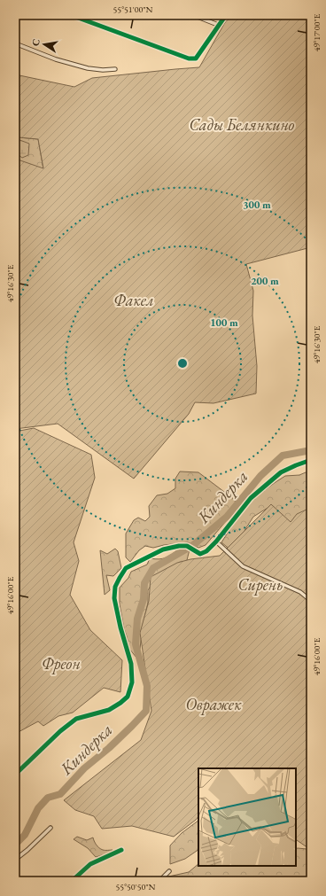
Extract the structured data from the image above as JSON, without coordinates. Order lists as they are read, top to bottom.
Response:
{
  "water": ["Киндерка"],
  "parks": [
    "Сады Белянкино",
    "Факел",
    "Сирень",
    "Фреон",
    "Овражек"
  ],
  "north": "left",
  "coordinates": [
    "55°51'00\"N",
    "49°17'00\"E",
    "49°16'30\"E",
    "49°16'00\"E",
    "55°50'50\"N"
  ],
  "rings": ["300 m", "200 m", "100 m"]
}
